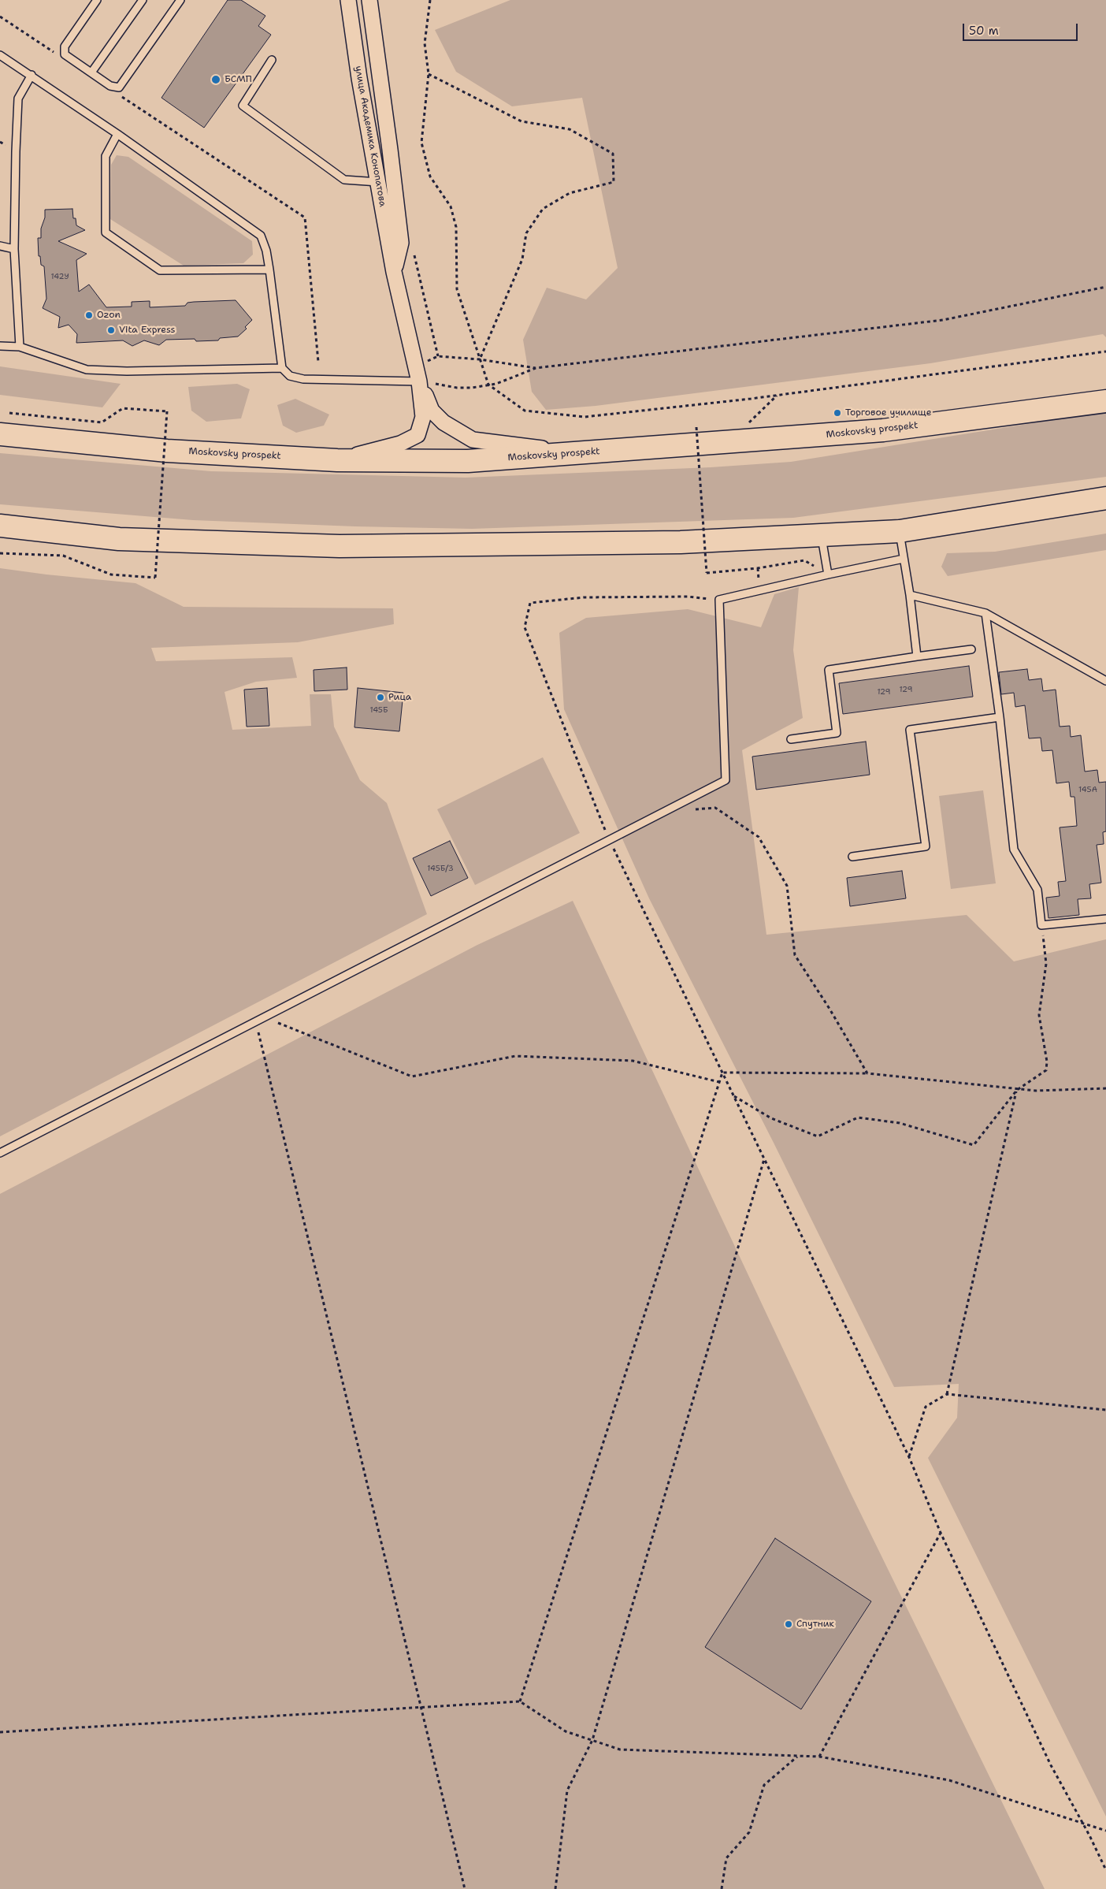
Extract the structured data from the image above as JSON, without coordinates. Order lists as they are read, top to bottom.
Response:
{
  "streets": {
    "main road": ["Moskovsky prospekt"],
    "street": ["улица Академика Конопатова"]
  },
  "places": [
    "БСМП",
    "Ozon",
    "Vita Express",
    "Торговое училище",
    "Рица",
    "Спутник"
  ],
  "house_numbers": [
    "142У",
    "129",
    "129",
    "145Б",
    "145А",
    "145Б/3"
  ],
  "scale_bar": "50 m"
}
